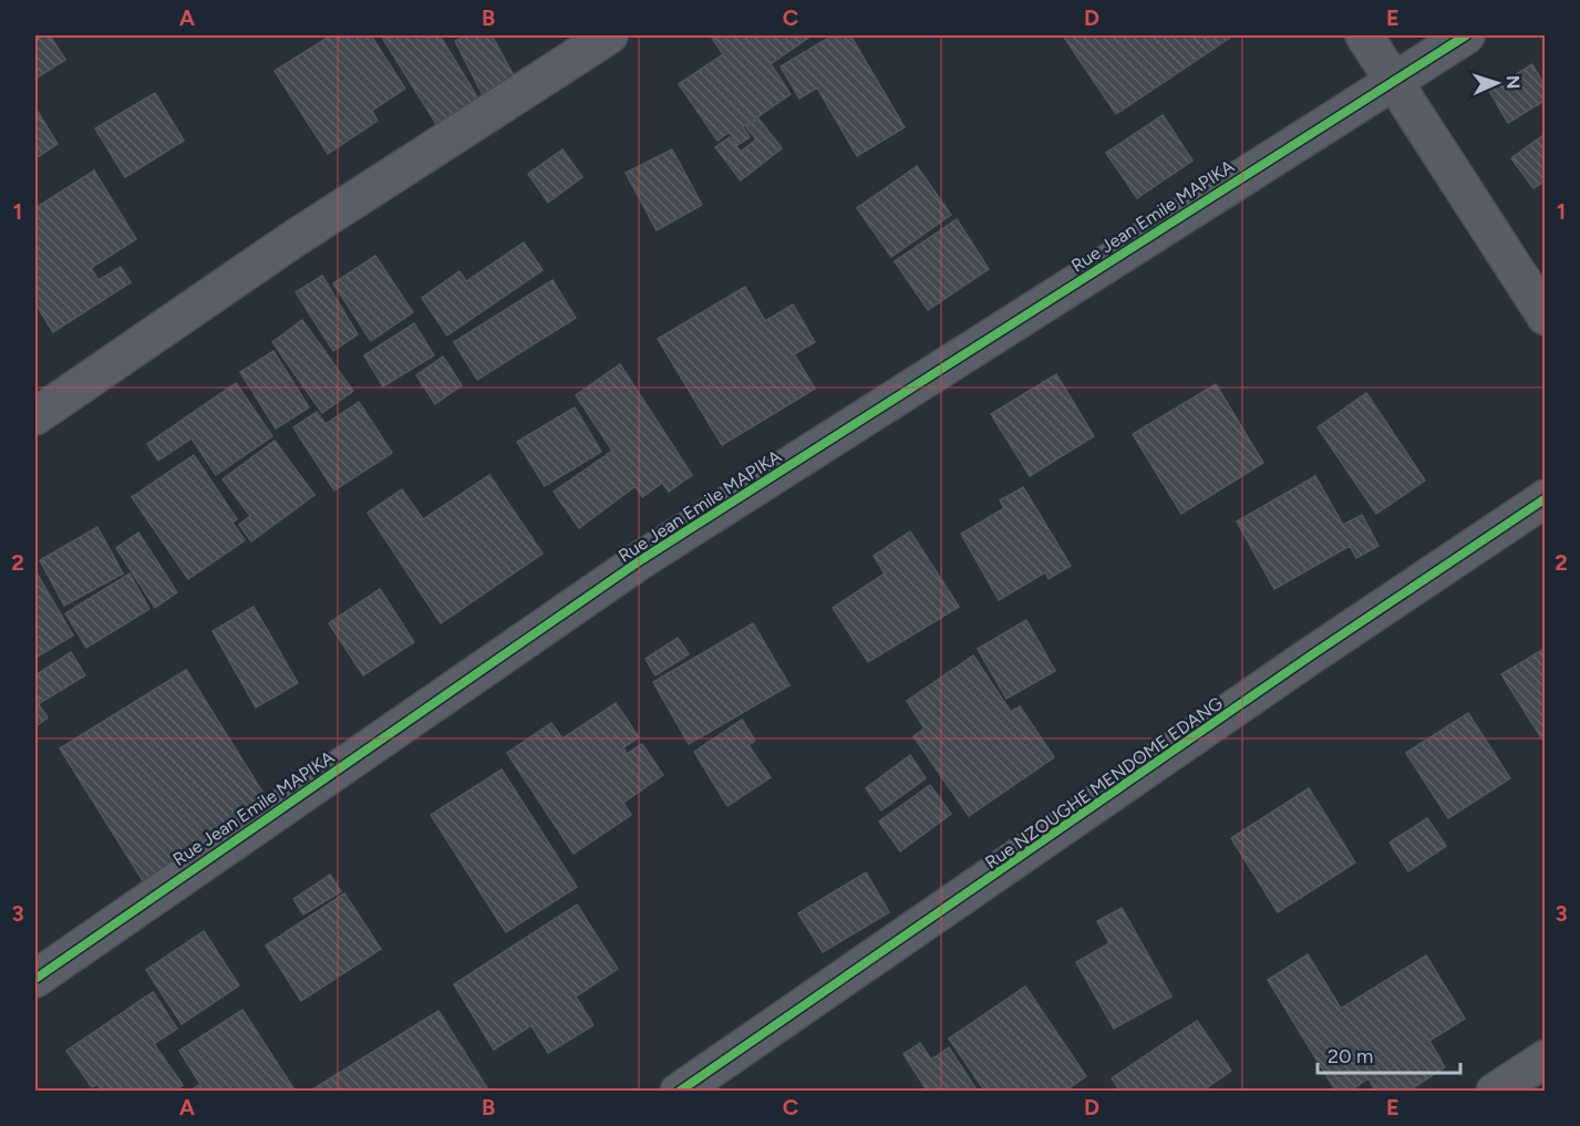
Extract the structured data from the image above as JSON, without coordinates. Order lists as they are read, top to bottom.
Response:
{
  "streets": {
    "street": ["Rue Jean Emile MAPIKA", "Rue NZOUGHE MENDOME EDANG"]
  },
  "scale_bar": "20 m",
  "north": "right",
  "grid": {
    "columns": [
      "A",
      "B",
      "C",
      "D",
      "E"
    ],
    "rows": ["1", "2", "3"]
  }
}
